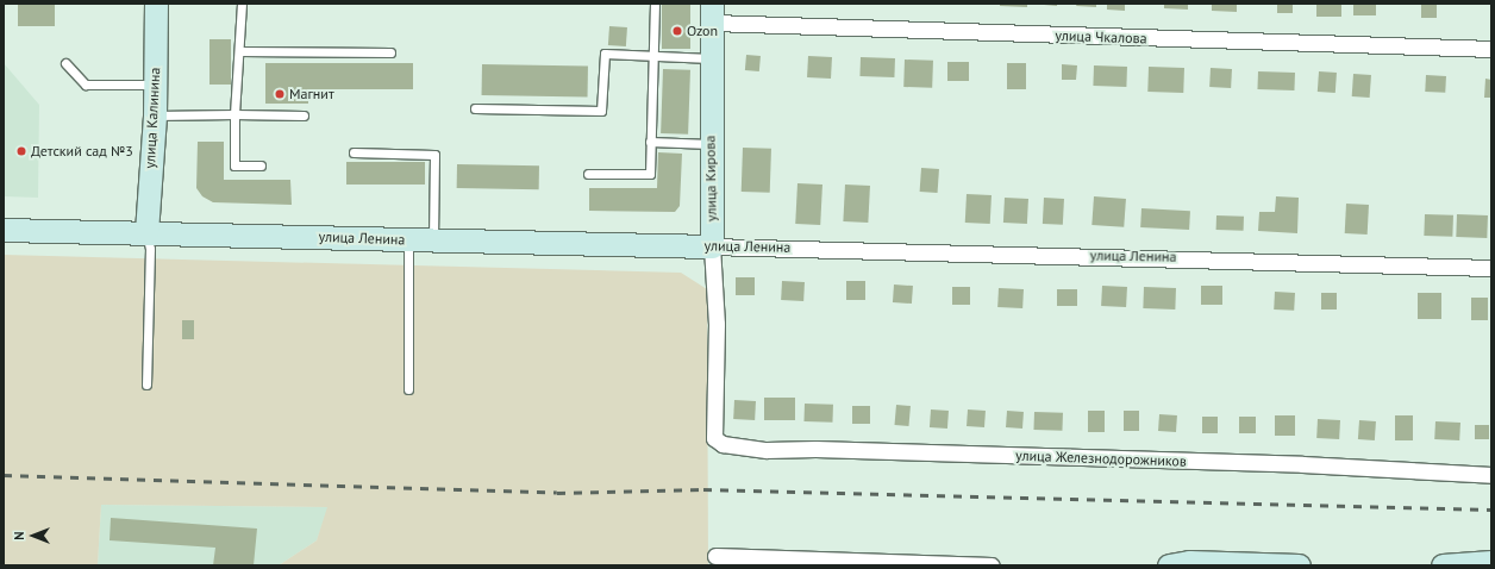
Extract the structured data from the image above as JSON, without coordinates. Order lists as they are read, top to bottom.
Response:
{
  "streets": {
    "street": [
      "улица Чкалова",
      "улица Калинина",
      "улица Кирова",
      "улица Ленина",
      "улица Железнодорожников"
    ]
  },
  "crossings": [
    ["улица Чкалова", "улица Кирова"],
    ["улица Калинина", "улица Ленина"],
    ["улица Кирова", "улица Ленина"],
    ["улица Кирова", "улица Железнодорожников"]
  ],
  "places": ["Ozon", "Магнит", "Детский сад №3"],
  "north": "left"
}
